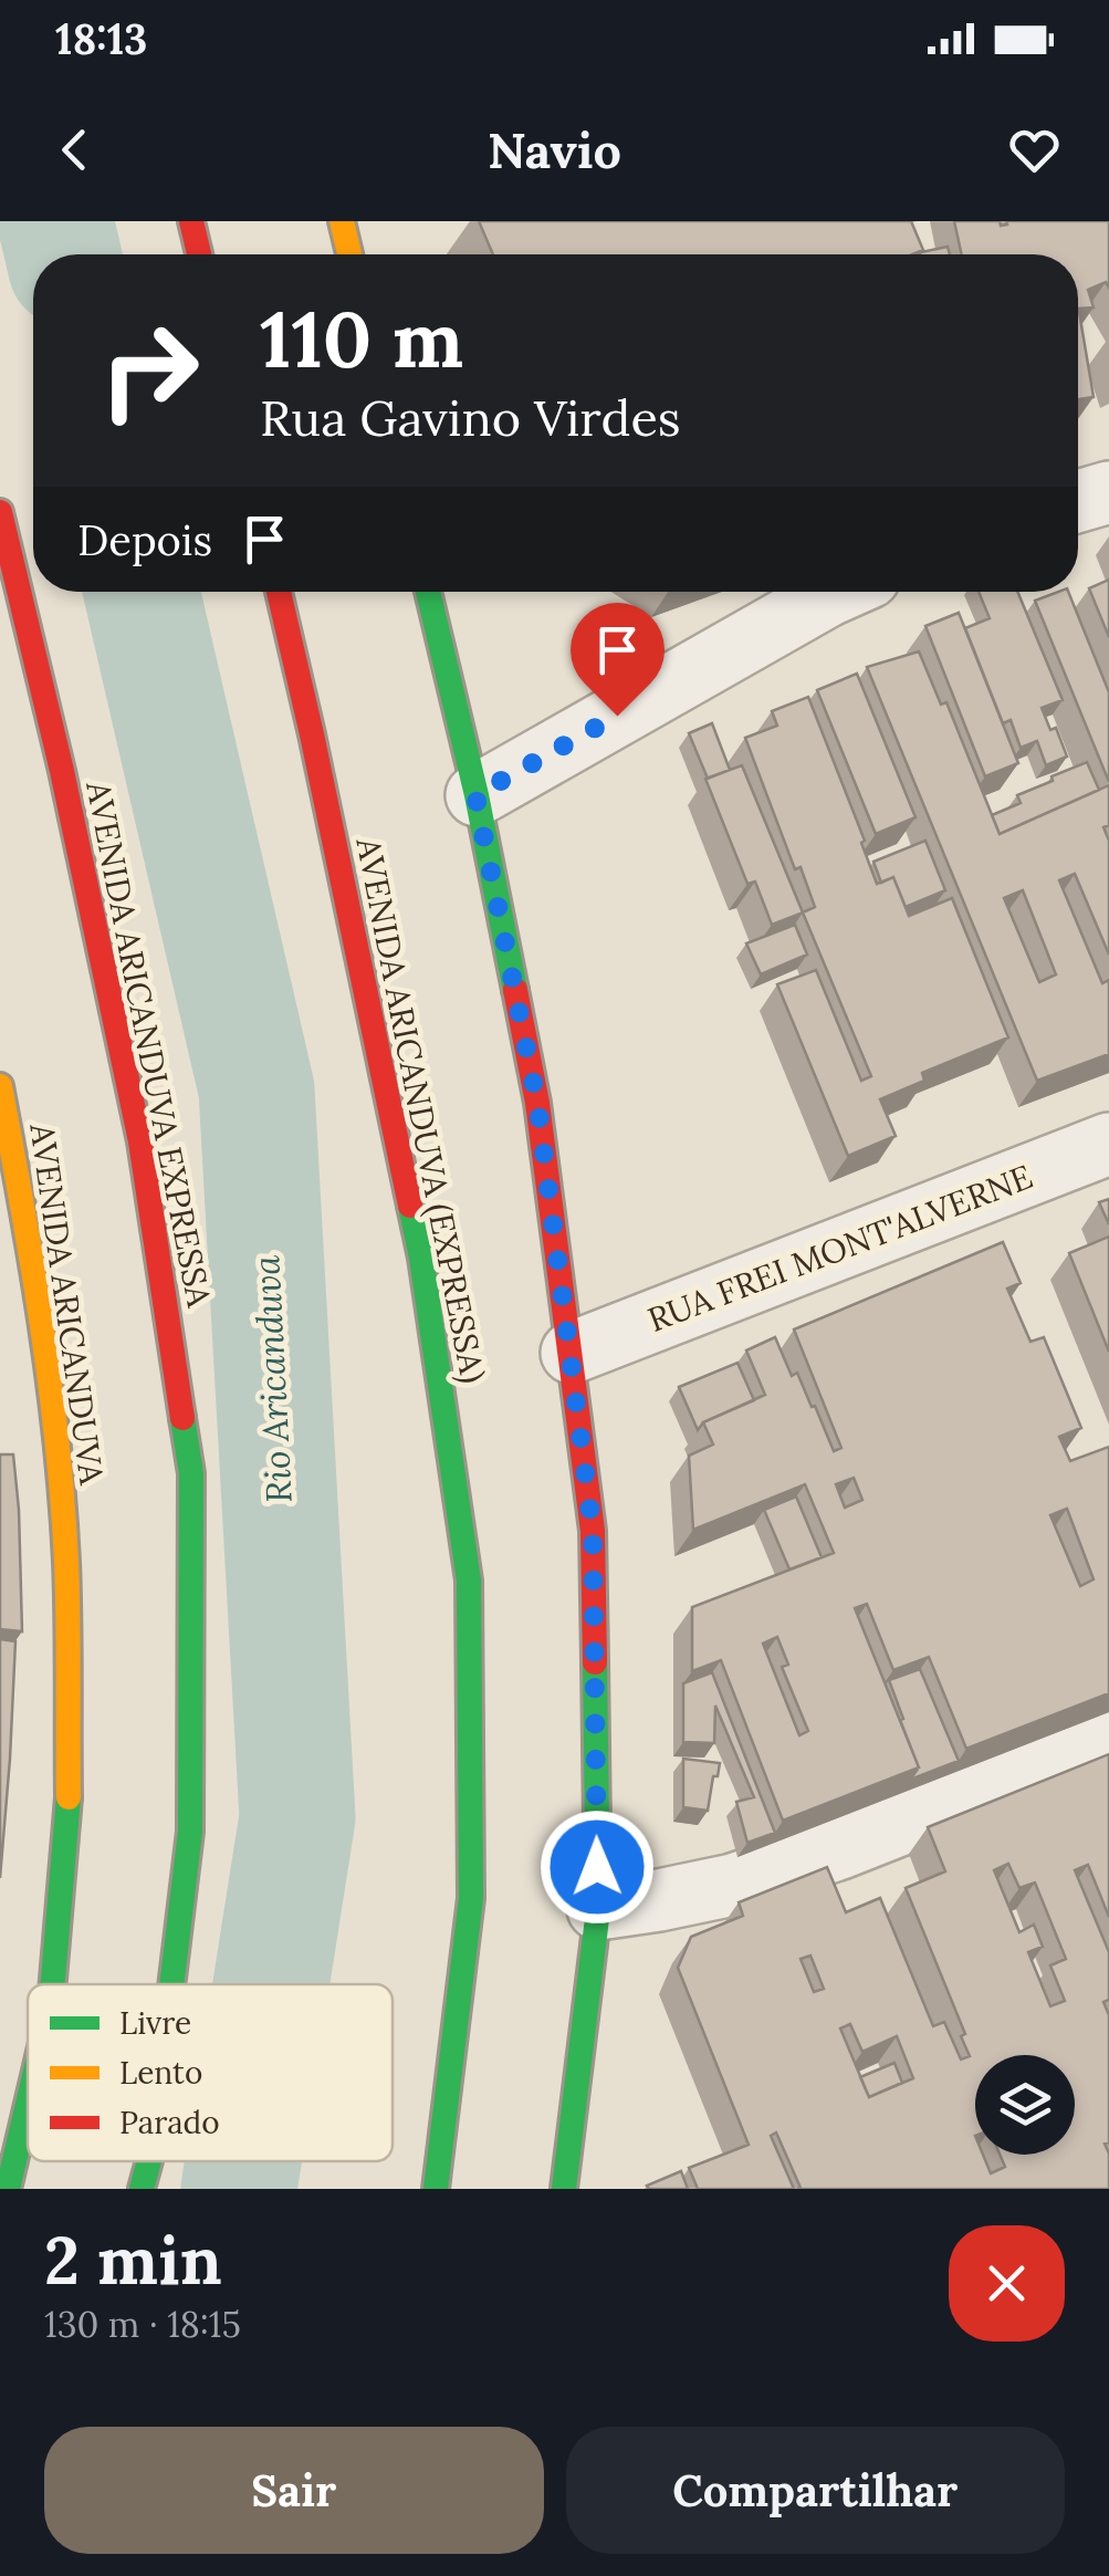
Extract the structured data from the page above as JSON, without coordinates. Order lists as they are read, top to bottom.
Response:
{
  "streets": {
    "main road": ["AVENIDA ARICANDUVA EXPRESSA", "AVENIDA ARICANDUVA (EXPRESSA)", "AVENIDA ARICANDUVA"],
    "street": ["RUA FREI MONT'ALVERNE"]
  },
  "water": ["Rio Aricanduva"],
  "legend": ["Livre", "Lento", "Parado"],
  "page": {
    "status": "18:13",
    "header": "Navio",
    "turn": ["110 m", "Rua Gavino Virdes"],
    "then": "Depois",
    "heading": ["2 min", "130 m · 18:15"],
    "buttons": ["Sair", "Compartilhar"]
  }
}
